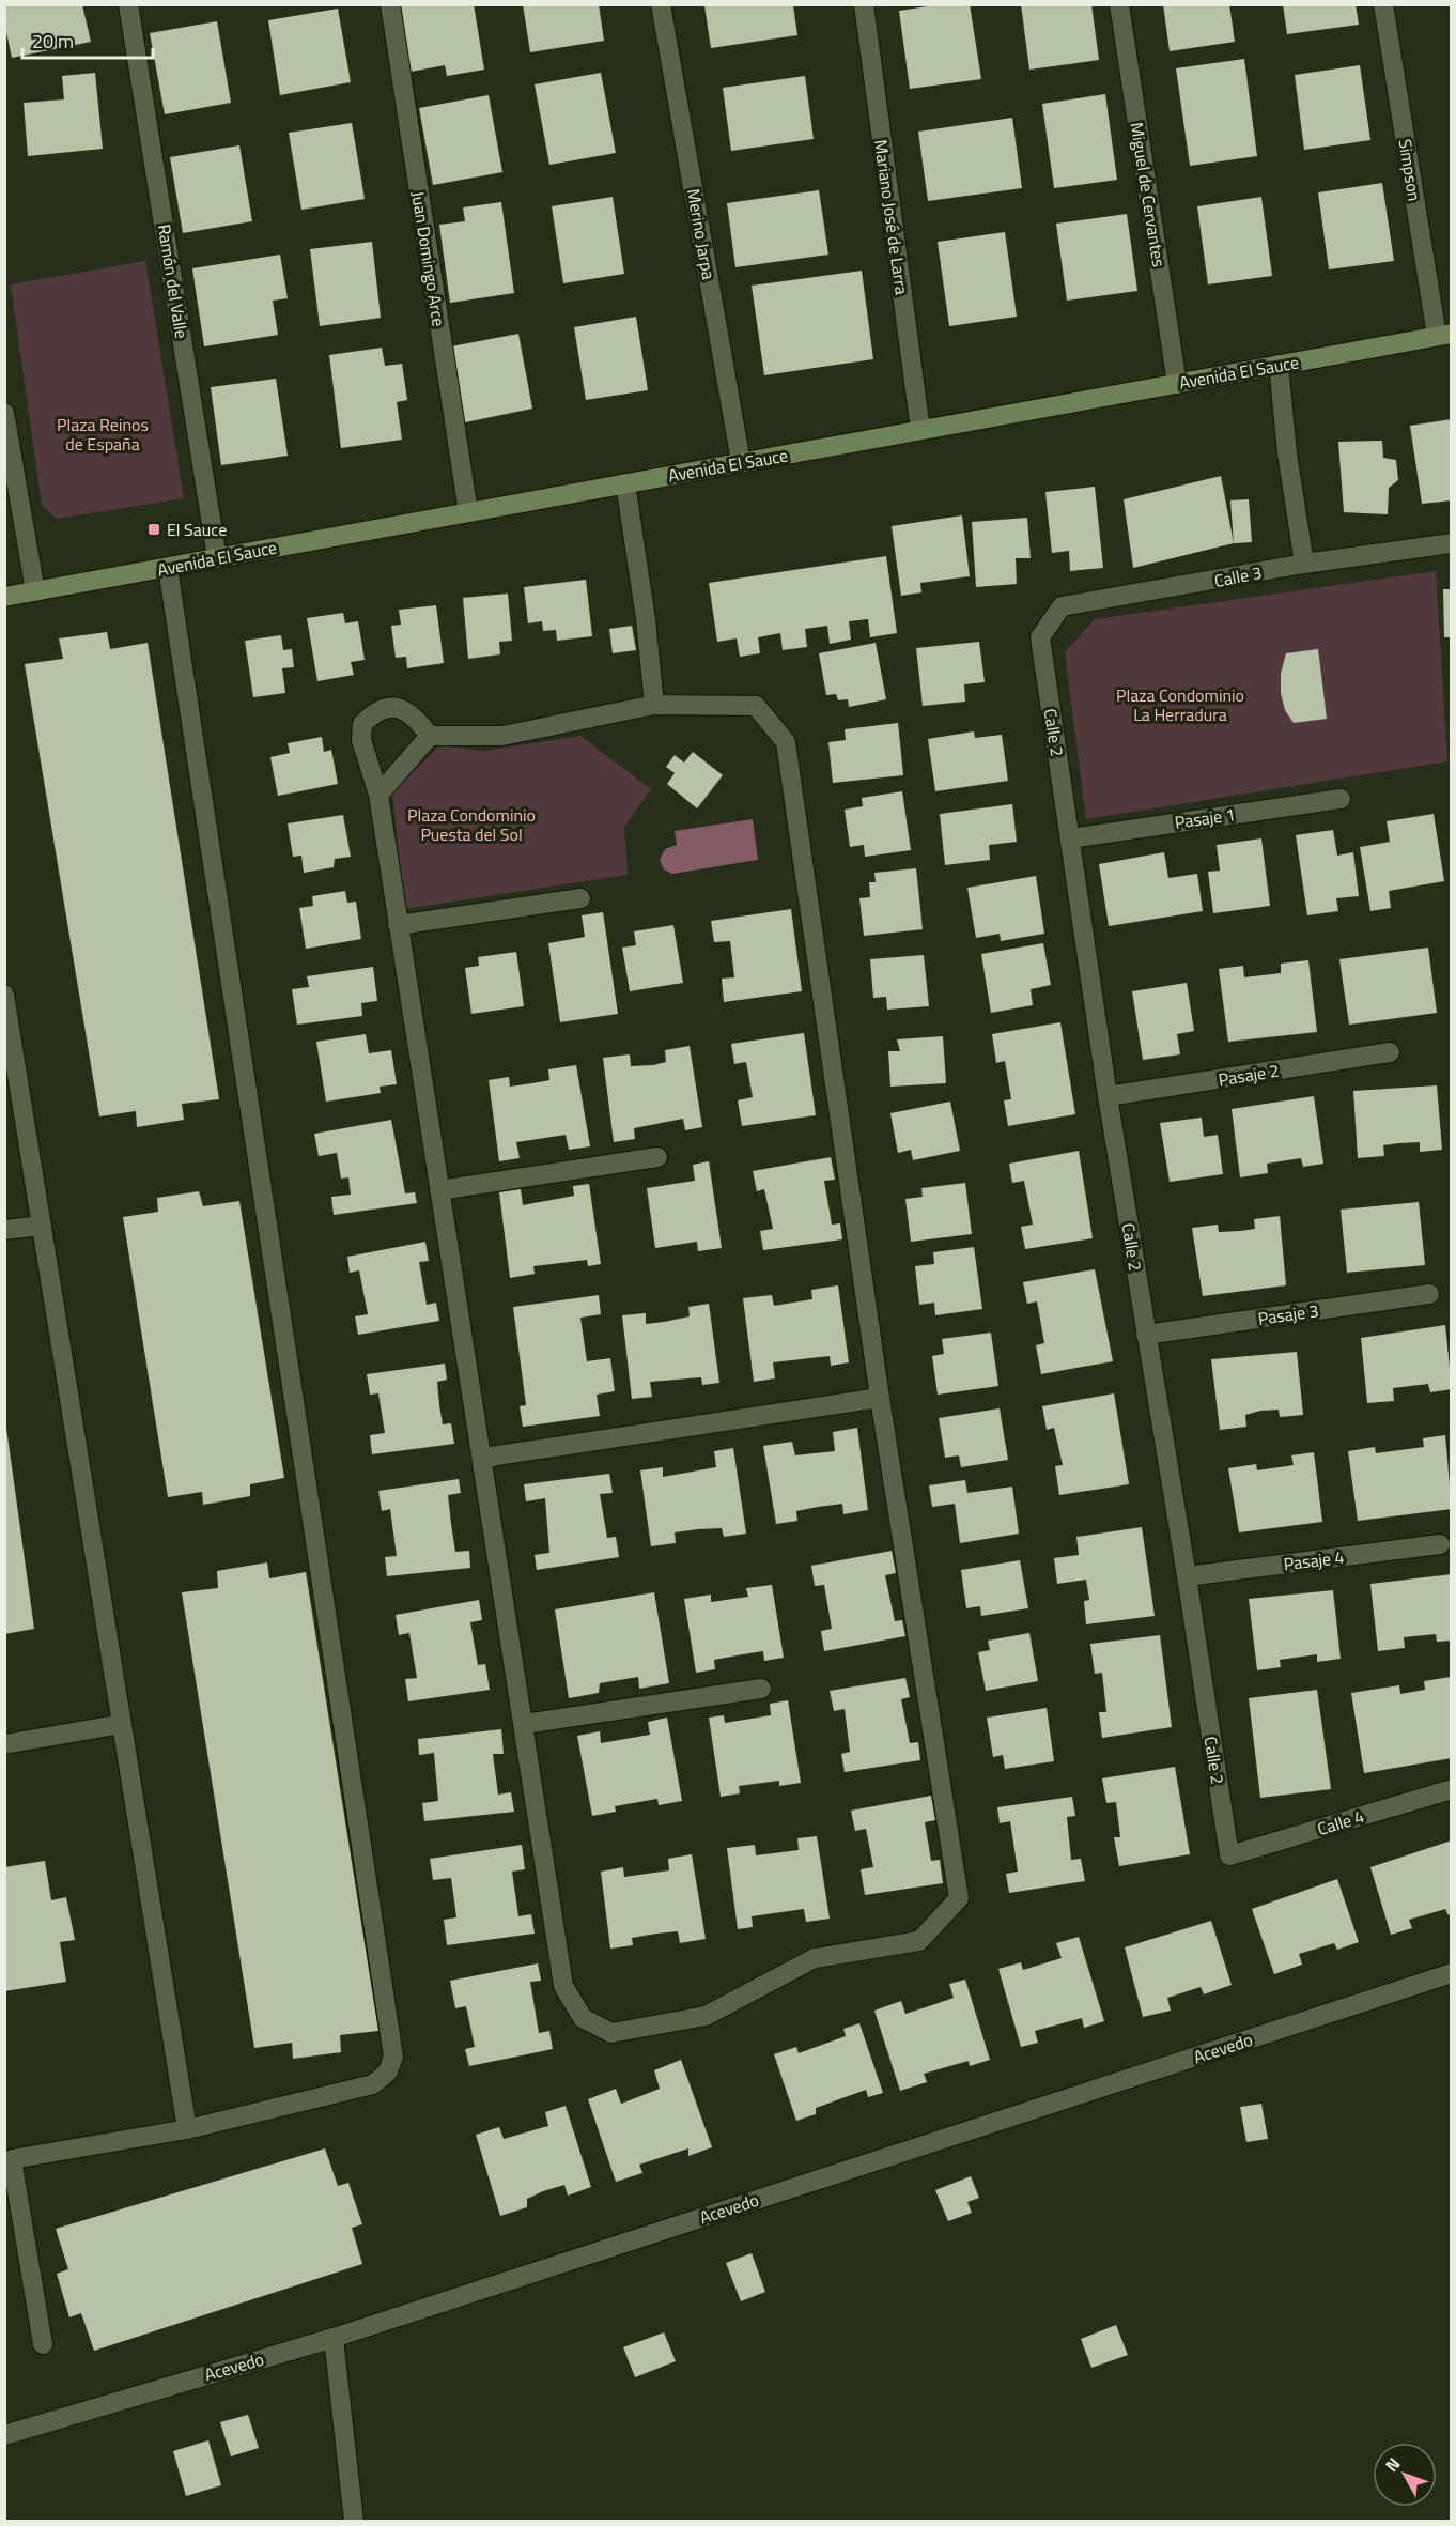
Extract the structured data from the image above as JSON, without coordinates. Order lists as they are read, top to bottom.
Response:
{
  "streets": {
    "main road": ["Avenida El Sauce"],
    "street": [
      "Simpson",
      "Miguel de Cervantes",
      "Mariano José de Larra",
      "Merino Jarpa",
      "Juan Domingo Arce",
      "Ramón del Valle",
      "Calle 3",
      "Calle 2",
      "Pasaje 1",
      "Pasaje 2",
      "Pasaje 3",
      "Pasaje 4",
      "Calle 4",
      "Acevedo"
    ]
  },
  "crossings": [
    ["Simpson", "Avenida El Sauce"],
    ["Miguel de Cervantes", "Avenida El Sauce"],
    ["Mariano José de Larra", "Avenida El Sauce"],
    ["Merino Jarpa", "Avenida El Sauce"],
    ["Juan Domingo Arce", "Avenida El Sauce"],
    ["Ramón del Valle", "Avenida El Sauce"],
    ["Calle 3", "Calle 2"],
    ["Calle 2", "Pasaje 1"],
    ["Calle 2", "Pasaje 2"],
    ["Calle 2", "Pasaje 3"],
    ["Calle 2", "Pasaje 4"],
    ["Calle 2", "Calle 4"]
  ],
  "parks": ["Plaza Reinos de España", "Plaza Condominio La Herradura", "Plaza Condominio Puesta del Sol"],
  "places": {
    "transit": ["El Sauce"]
  },
  "scale_bar": "20 m",
  "north": "top left"
}
